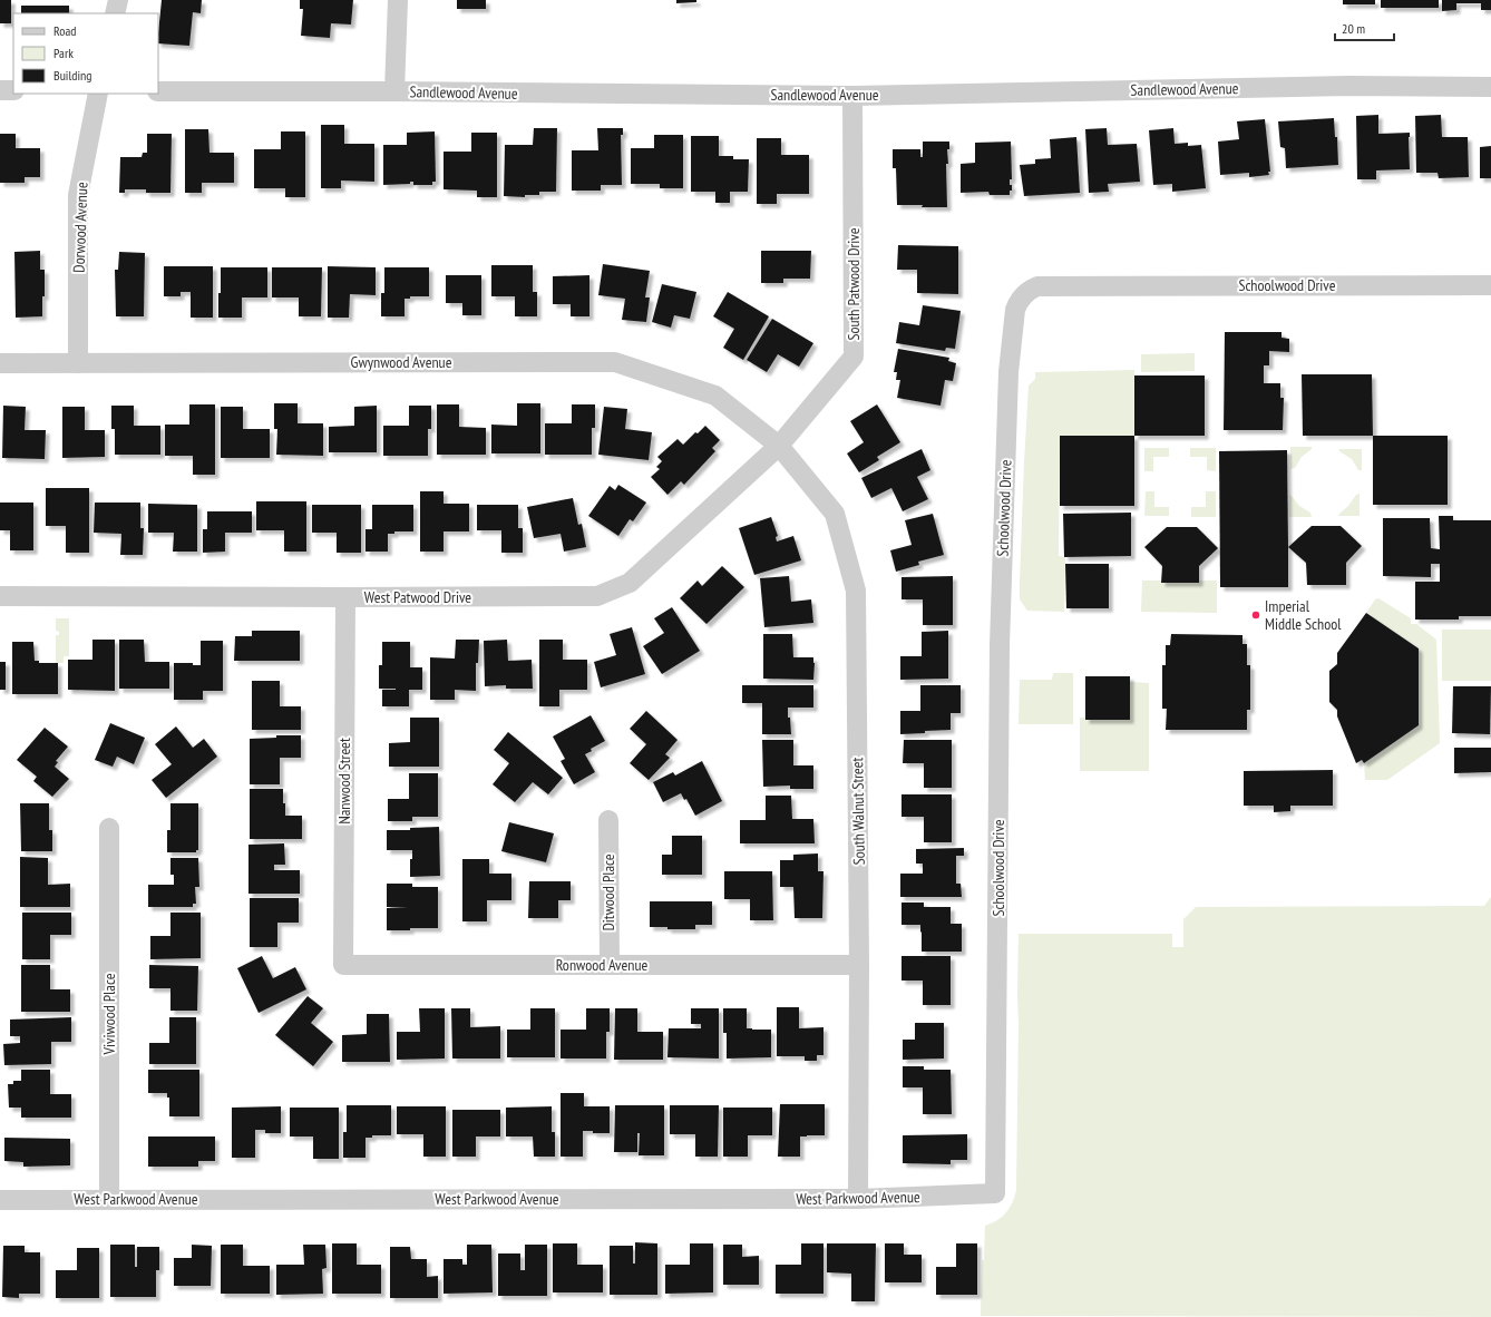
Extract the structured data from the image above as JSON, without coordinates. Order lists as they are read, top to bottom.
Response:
{
  "streets": {
    "street": [
      "Sandlewood Avenue",
      "Dorwood Avenue",
      "South Patwood Drive",
      "Schoolwood Drive",
      "Gwynwood Avenue",
      "West Patwood Drive",
      "Nanwood Street",
      "South Walnut Street",
      "Ditwood Place",
      "Ronwood Avenue",
      "Viviwood Place",
      "West Parkwood Avenue"
    ]
  },
  "crossings": [
    ["Sandlewood Avenue", "South Patwood Drive"],
    ["Dorwood Avenue", "Gwynwood Avenue"],
    ["South Patwood Drive", "Gwynwood Avenue"],
    ["South Patwood Drive", "West Patwood Drive"],
    ["South Patwood Drive", "South Walnut Street"],
    ["Schoolwood Drive", "West Parkwood Avenue"],
    ["Gwynwood Avenue", "West Patwood Drive"],
    ["Gwynwood Avenue", "South Walnut Street"],
    ["West Patwood Drive", "Nanwood Street"],
    ["West Patwood Drive", "South Walnut Street"],
    ["Nanwood Street", "Ronwood Avenue"],
    ["South Walnut Street", "Ronwood Avenue"],
    ["South Walnut Street", "West Parkwood Avenue"],
    ["Ditwood Place", "Ronwood Avenue"],
    ["Viviwood Place", "West Parkwood Avenue"]
  ],
  "places": ["Imperial Middle School"],
  "legend": ["Road", "Park", "Building"],
  "scale_bar": "20 m"
}
